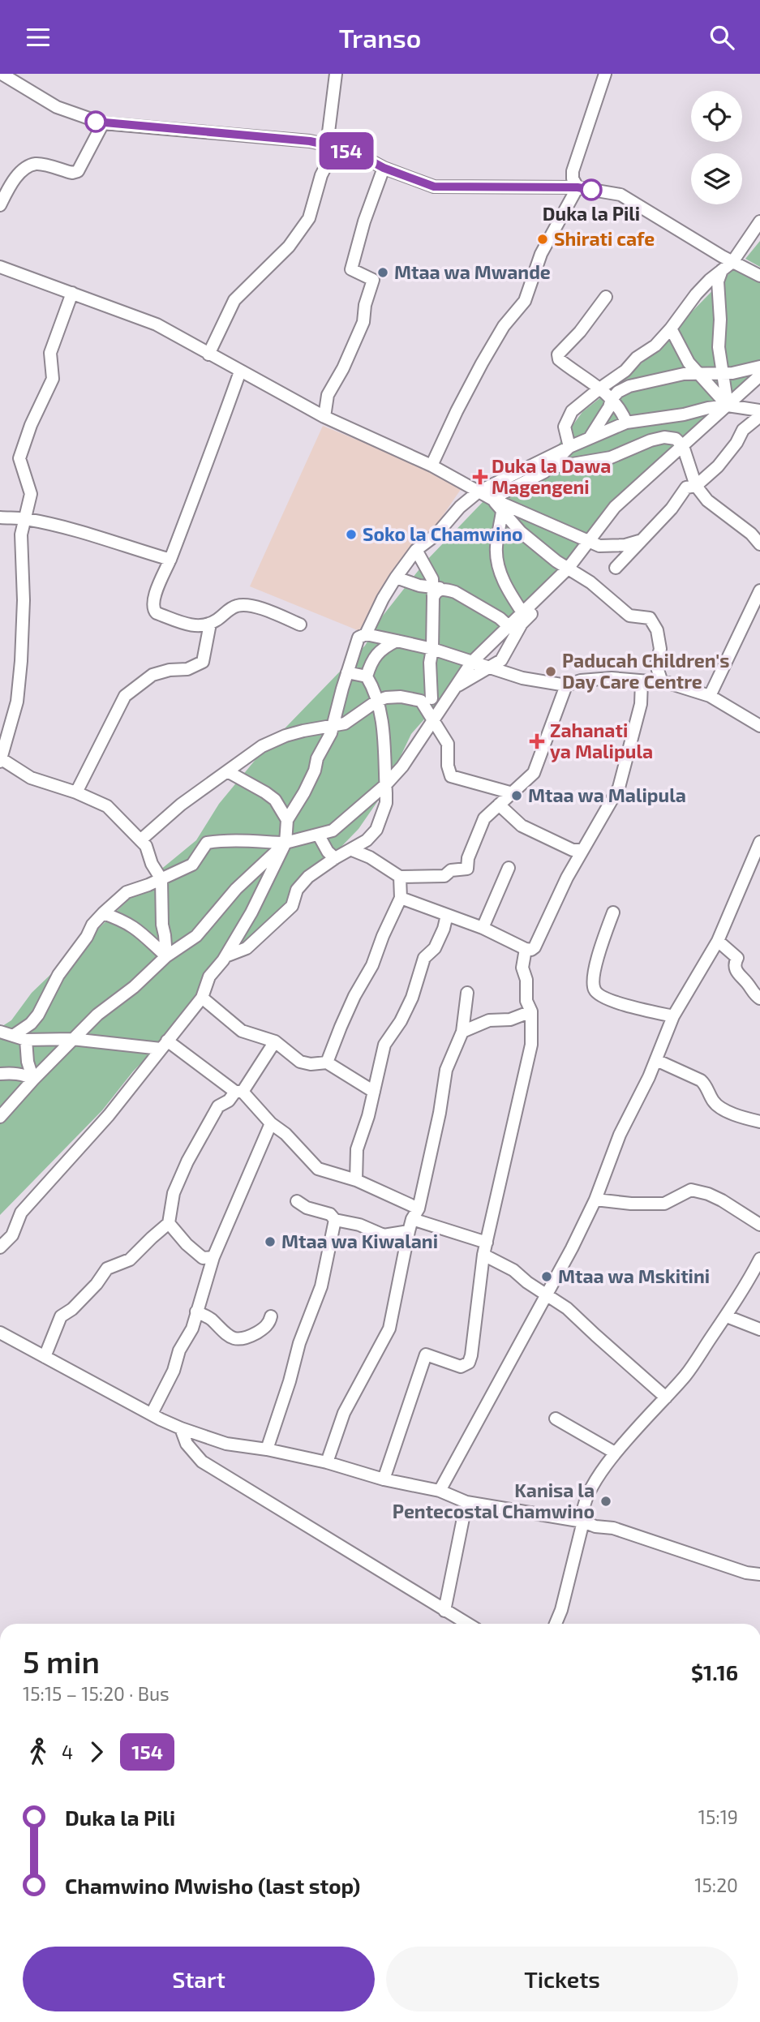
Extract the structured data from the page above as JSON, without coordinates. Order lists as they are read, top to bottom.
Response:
{
  "places": {
    "other": [
      "Duka la Pili",
      "Shirati cafe",
      "Mtaa wa Mwande",
      "Soko la Chamwino",
      "Paducah Children's Day Care Centre",
      "Mtaa wa Malipula",
      "Mtaa wa Kiwalani",
      "Mtaa wa Mskitini",
      "Kanisa la Pentecostal Chamwino"
    ],
    "health": ["Duka la Dawa Magengeni", "Zahanati ya Malipula"]
  },
  "lines": ["bus line 154"],
  "page": {
    "header": "Transo",
    "on_map": "154",
    "heading": ["5 min", "15:15 – 15:20 · Bus", "$1.16"],
    "legs": ["4", "154"],
    "list": [
      {
        "name": "Duka la Pili",
        "value": "15:19"
      },
      {
        "name": "Chamwino Mwisho (last stop)",
        "value": "15:20"
      }
    ],
    "buttons": ["Start", "Tickets"]
  }
}
